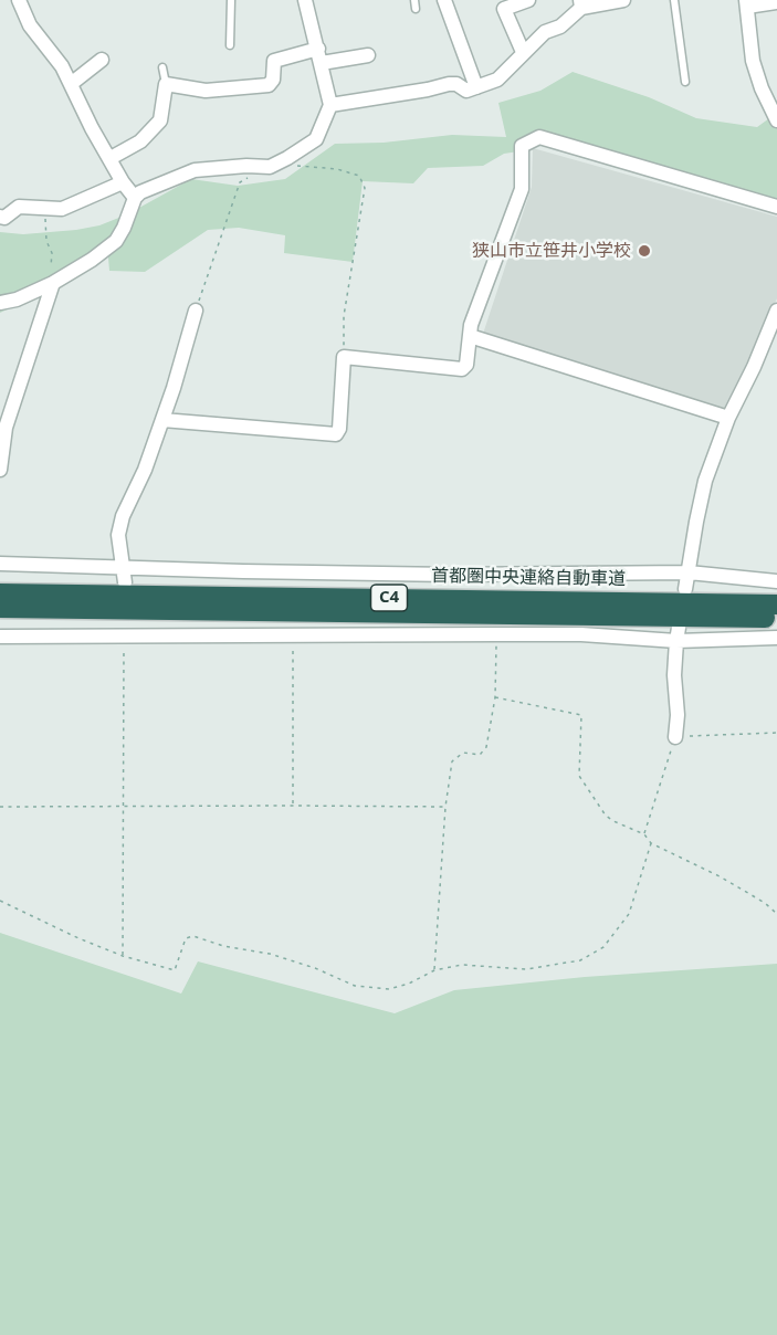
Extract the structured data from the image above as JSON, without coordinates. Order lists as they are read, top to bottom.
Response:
{
  "streets": {
    "highway": ["首都圏中央連絡自動車道", "C4"]
  },
  "places": ["狭山市立笹井小学校"]
}
